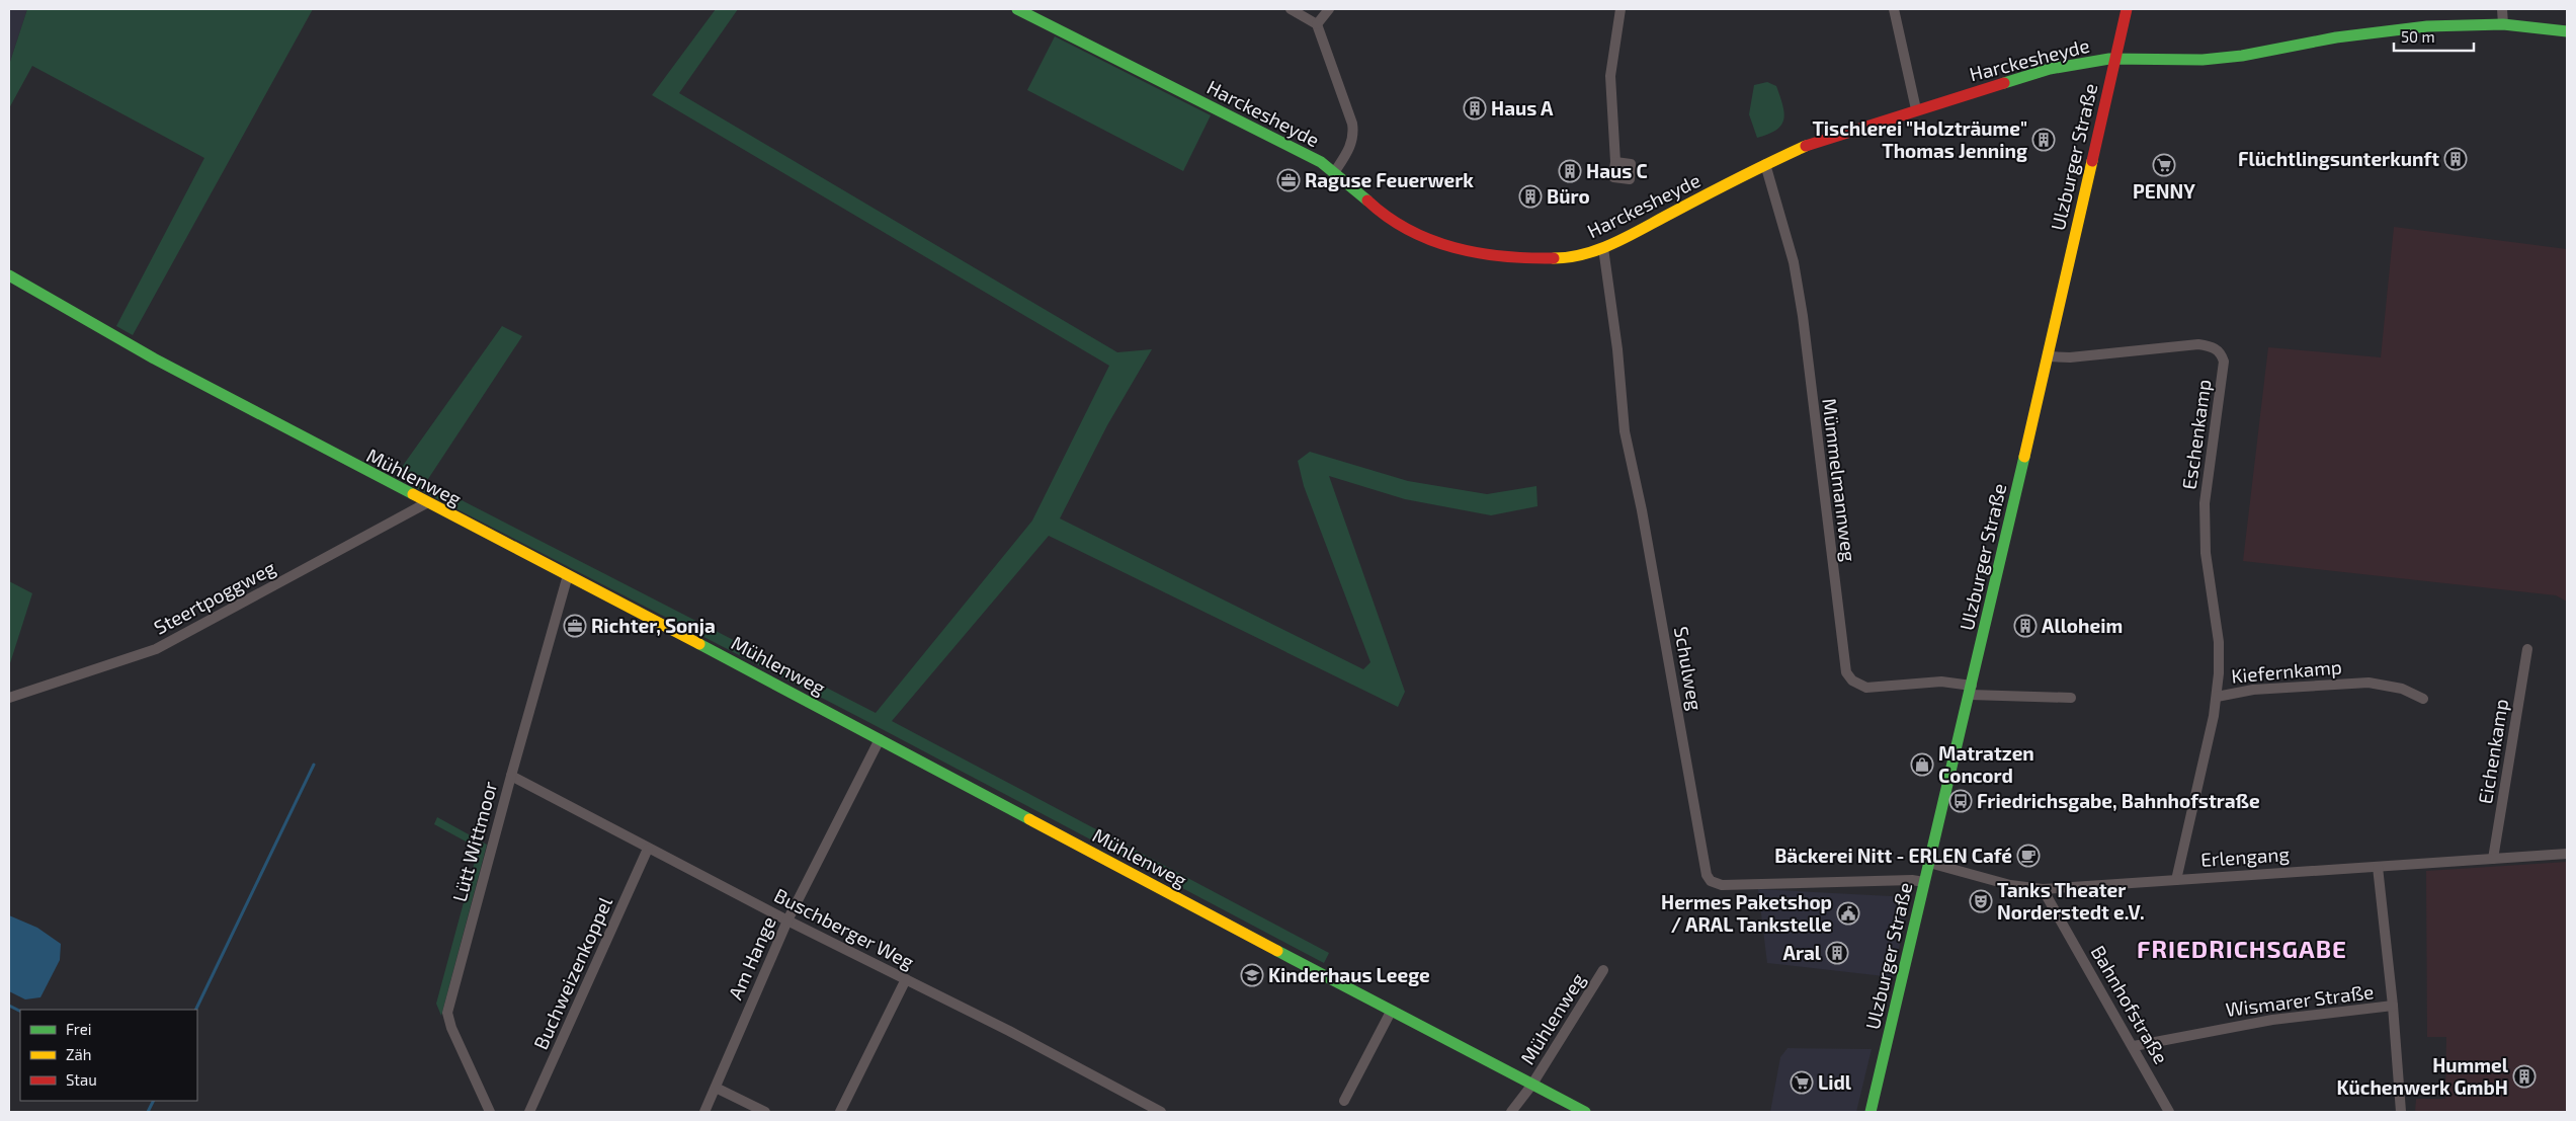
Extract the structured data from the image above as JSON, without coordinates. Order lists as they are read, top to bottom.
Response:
{
  "streets": {
    "main road": ["Harckesheyde", "Ulzburger Straße", "Mühlenweg"],
    "street": [
      "Eschenkamp",
      "Mümmelmannweg",
      "Steertpoggweg",
      "Schulweg",
      "Kiefernkamp",
      "Eichenkamp",
      "Lütt Wittmoor",
      "Erlengang",
      "Buschberger Weg",
      "Am Hange",
      "Buchweizenkoppel",
      "Wismarer Straße",
      "Bahnhofstraße"
    ]
  },
  "crossings": [
    ["Harckesheyde", "Ulzburger Straße"],
    ["Harckesheyde", "Mümmelmannweg"],
    ["Harckesheyde", "Schulweg"],
    ["Ulzburger Straße", "Eschenkamp"],
    ["Ulzburger Straße", "Mümmelmannweg"],
    ["Ulzburger Straße", "Schulweg"],
    ["Ulzburger Straße", "Erlengang"],
    ["Eschenkamp", "Kiefernkamp"],
    ["Mühlenweg", "Steertpoggweg"],
    ["Mühlenweg", "Lütt Wittmoor"],
    ["Mühlenweg", "Am Hange"],
    ["Kiefernkamp", "Erlengang"],
    ["Eichenkamp", "Erlengang"],
    ["Lütt Wittmoor", "Buschberger Weg"],
    ["Erlengang", "Wismarer Straße"],
    ["Erlengang", "Bahnhofstraße"],
    ["Buschberger Weg", "Am Hange"],
    ["Buschberger Weg", "Buchweizenkoppel"],
    ["Wismarer Straße", "Bahnhofstraße"]
  ],
  "districts": ["FRIEDRICHSGABE"],
  "places": {
    "building": [
      "Haus A",
      "Tischlerei \"Holzträume\" Thomas Jenning",
      "Flüchtlingsunterkunft",
      "Haus C",
      "Büro",
      "Alloheim",
      "Aral",
      "Hummel Küchenwerk GmbH"
    ],
    "supermarket": ["PENNY", "Lidl"],
    "office": ["Raguse Feuerwerk", "Richter, Sonja"],
    "shop": ["Matratzen Concord"],
    "bus stop": ["Friedrichsgabe, Bahnhofstraße"],
    "cafe": ["Bäckerei Nitt - ERLEN Café"],
    "theatre": ["Tanks Theater Norderstedt e.V."],
    "public building": ["Hermes Paketshop / ARAL Tankstelle"],
    "school or university": ["Kinderhaus Leege"]
  },
  "legend": ["Frei", "Zäh", "Stau"],
  "scale_bar": "50 m"
}
